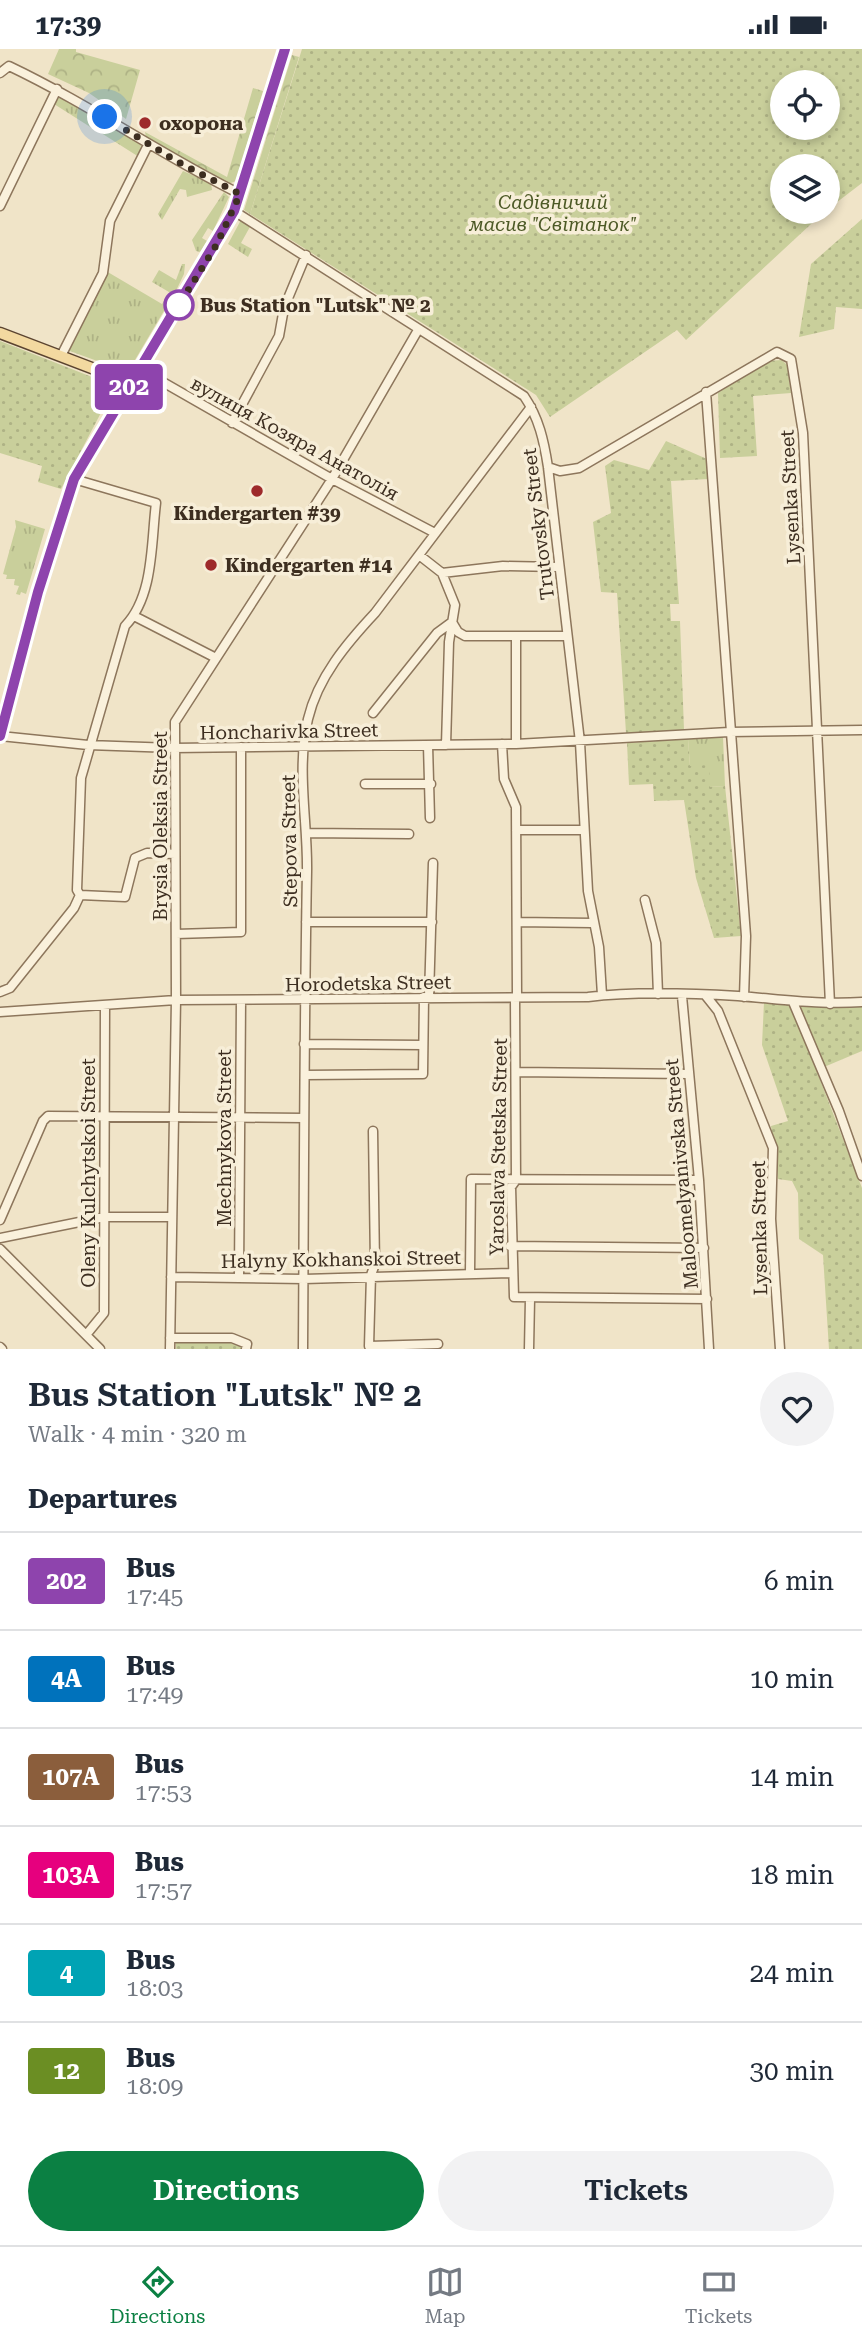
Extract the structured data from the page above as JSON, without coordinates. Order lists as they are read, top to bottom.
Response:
{
  "streets": {
    "street": [
      "вулиця Козяра Анатолія",
      "Lysenka Street",
      "Trutovsky Street",
      "Honcharivka Street",
      "Brysia Oleksia Street",
      "Stepova Street",
      "Horodetska Street",
      "Mechnykova Street",
      "Yaroslava Stetska Street",
      "Oleny Kulchytskoi Street",
      "Maloomelyanivska Street",
      "Halyny Kokhanskoi Street"
    ]
  },
  "crossings": [
    ["вулиця Козяра Анатолія", "Brysia Oleksia Street"],
    ["вулиця Козяра Анатолія", "Stepova Street"],
    ["Lysenka Street", "Trutovsky Street"],
    ["Lysenka Street", "Horodetska Street"],
    ["Trutovsky Street", "Honcharivka Street"],
    ["Trutovsky Street", "Brysia Oleksia Street"],
    ["Trutovsky Street", "Stepova Street"],
    ["Trutovsky Street", "Horodetska Street"],
    ["Honcharivka Street", "Brysia Oleksia Street"],
    ["Honcharivka Street", "Stepova Street"],
    ["Honcharivka Street", "Yaroslava Stetska Street"],
    ["Brysia Oleksia Street", "Horodetska Street"],
    ["Brysia Oleksia Street", "Halyny Kokhanskoi Street"],
    ["Stepova Street", "Horodetska Street"],
    ["Stepova Street", "Halyny Kokhanskoi Street"],
    ["Horodetska Street", "Mechnykova Street"],
    ["Horodetska Street", "Yaroslava Stetska Street"],
    ["Horodetska Street", "Oleny Kulchytskoi Street"],
    ["Horodetska Street", "Maloomelyanivska Street"],
    ["Mechnykova Street", "Halyny Kokhanskoi Street"],
    ["Yaroslava Stetska Street", "Halyny Kokhanskoi Street"]
  ],
  "parks": ["Садівничий масив \"Світанок\""],
  "places": [
    "охорона",
    "Bus Station \"Lutsk\" № 2",
    "Kindergarten #39",
    "Kindergarten #14"
  ],
  "lines": ["bus line 202"],
  "page": {
    "status": "17:39",
    "on_map": "202",
    "heading": [
      ["Bus Station \"Lutsk\" № 2", "Walk · 4 min · 320 m"],
      "Departures"
    ],
    "list": [
      {
        "mark": "202",
        "name": "Bus",
        "note": "17:45",
        "value": "6 min"
      },
      {
        "mark": "4А",
        "name": "Bus",
        "note": "17:49",
        "value": "10 min"
      },
      {
        "mark": "107А",
        "name": "Bus",
        "note": "17:53",
        "value": "14 min"
      },
      {
        "mark": "103А",
        "name": "Bus",
        "note": "17:57",
        "value": "18 min"
      },
      {
        "mark": "4",
        "name": "Bus",
        "note": "18:03",
        "value": "24 min"
      },
      {
        "mark": "12",
        "name": "Bus",
        "note": "18:09",
        "value": "30 min"
      }
    ],
    "buttons": ["Directions", "Tickets"],
    "tabs": ["Directions", "Map", "Tickets"]
  }
}
